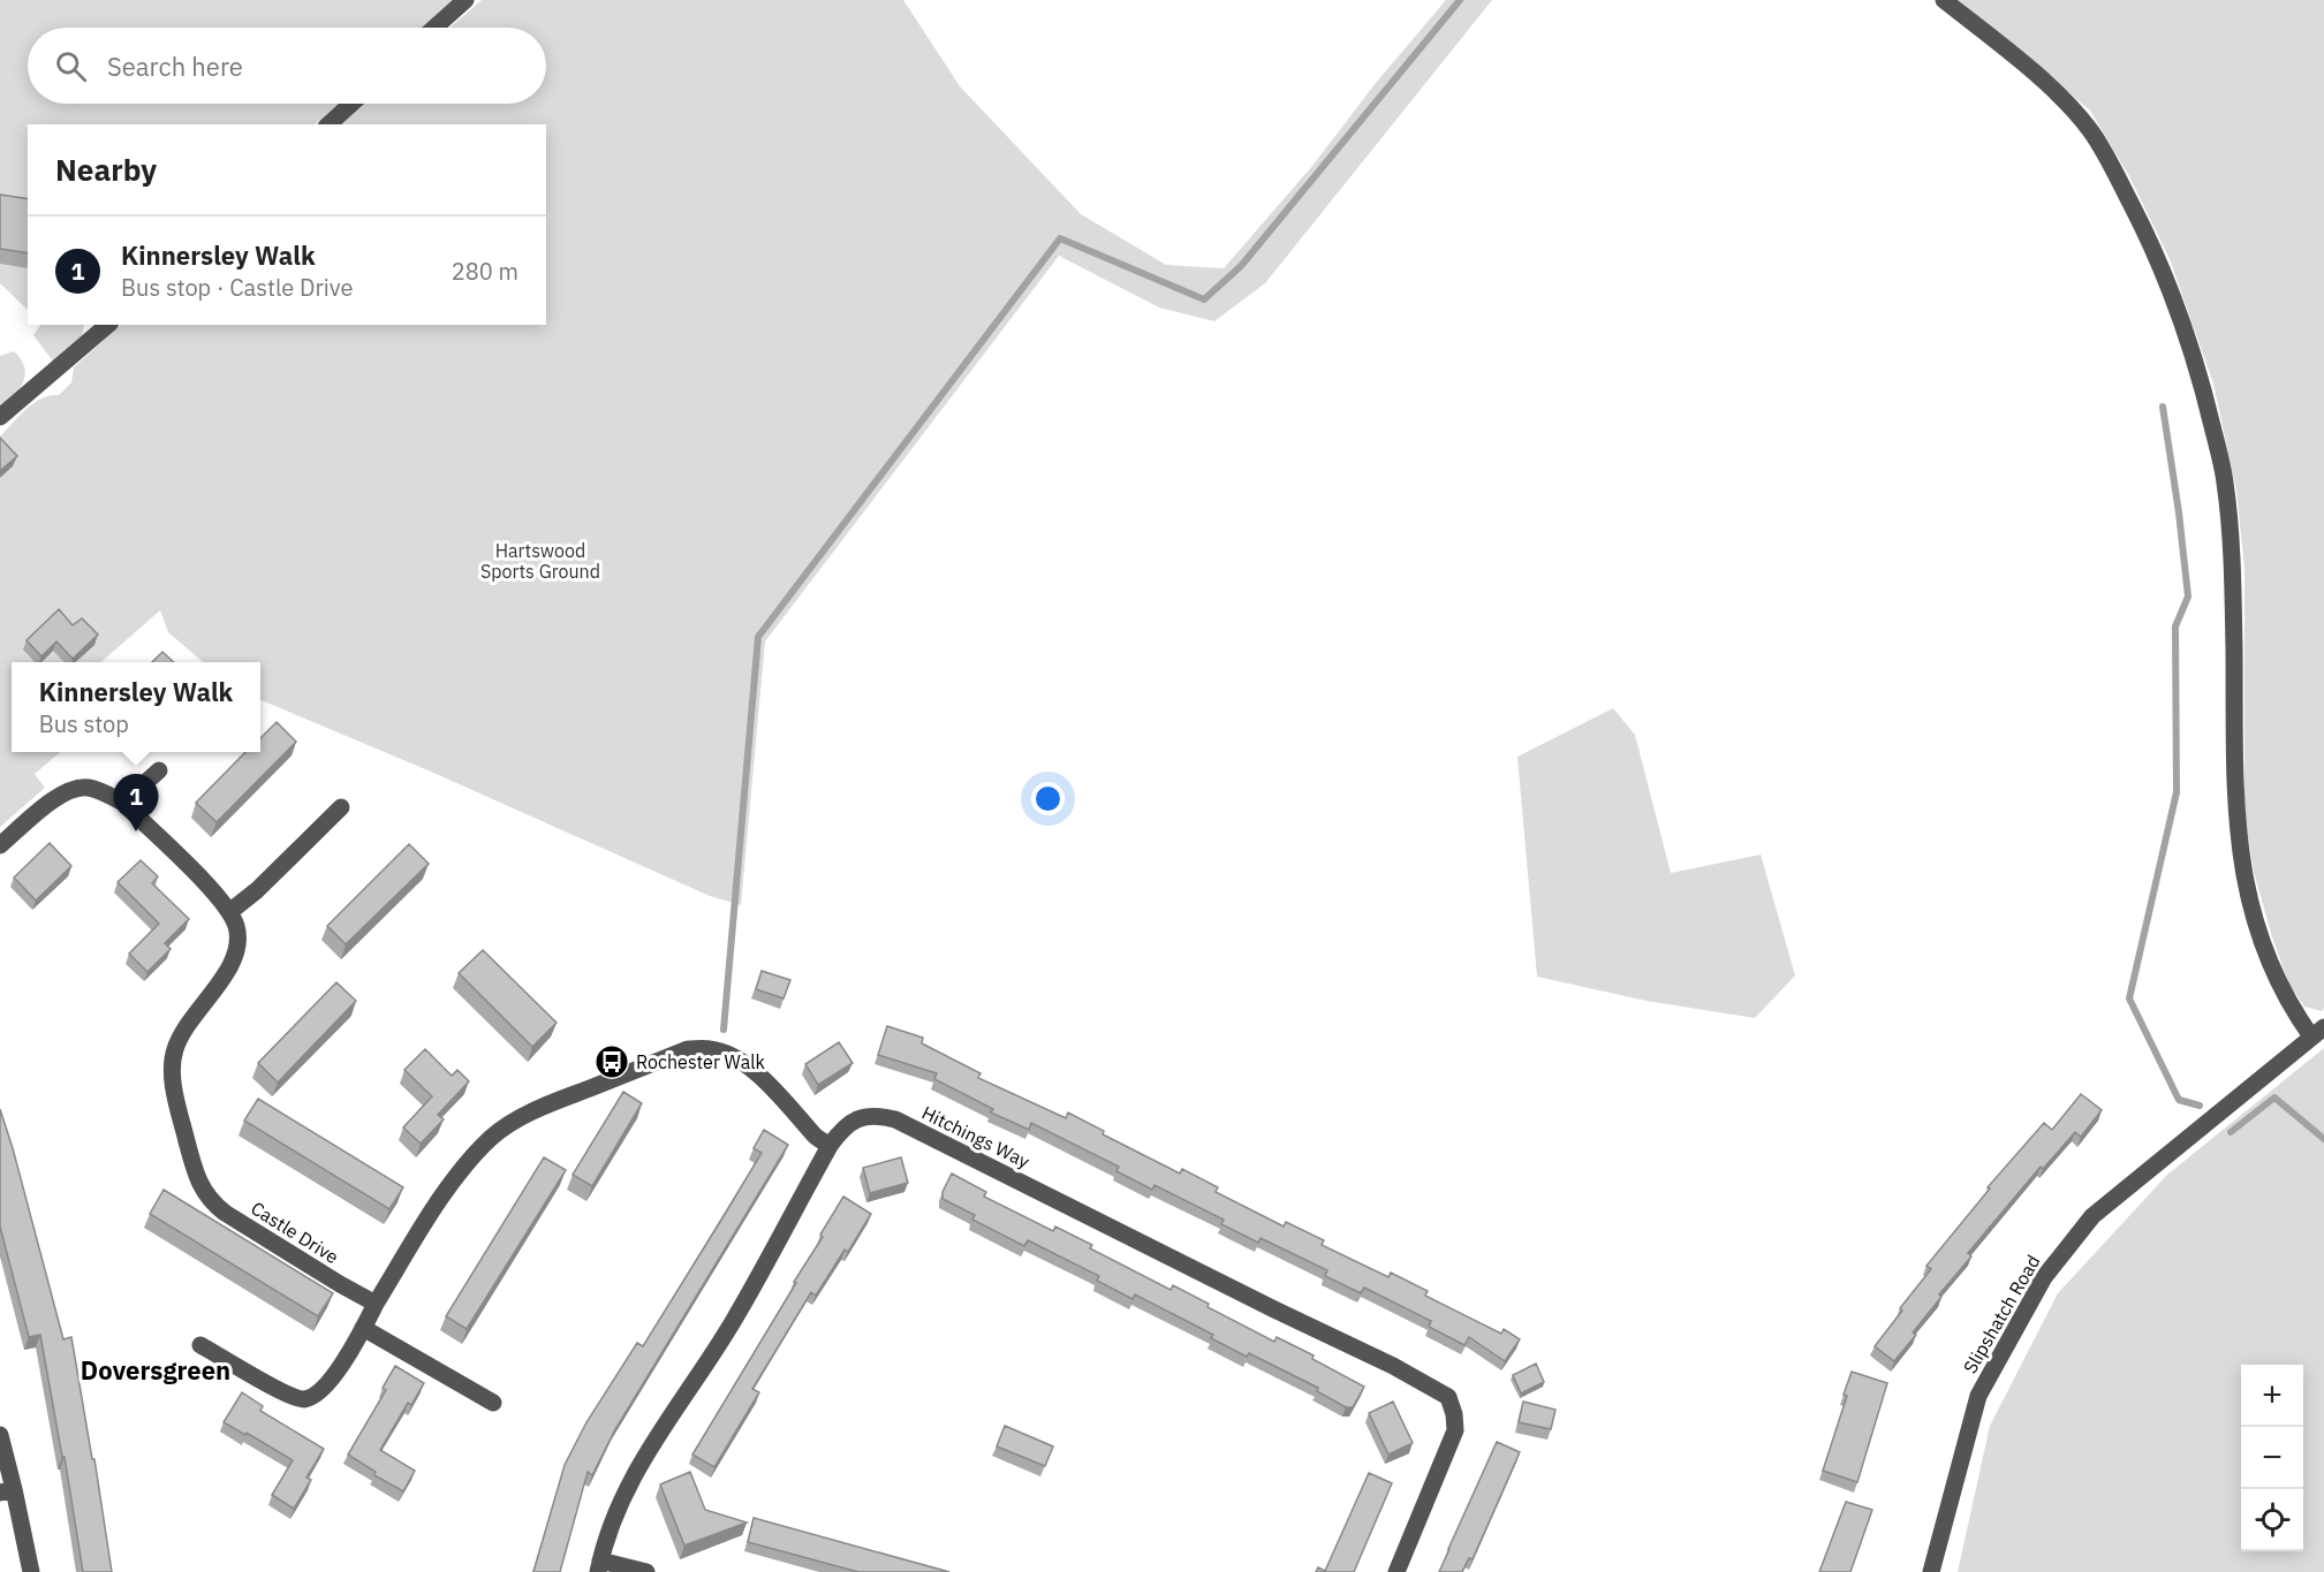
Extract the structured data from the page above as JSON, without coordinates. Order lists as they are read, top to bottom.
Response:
{
  "streets": {
    "street": ["Hitchings Way", "Castle Drive", "Slipshatch Road"]
  },
  "districts": ["Doversgreen"],
  "parks": ["Hartswood Sports Ground"],
  "places": {
    "bus stop": ["Rochester Walk"]
  },
  "page": {
    "search": "Search here",
    "heading": "Nearby",
    "list": [
      {
        "mark": "1",
        "name": "Kinnersley Walk",
        "note": "Bus stop · Castle Drive",
        "value": "280 m"
      }
    ],
    "popup": ["Kinnersley Walk", "Bus stop"],
    "pins": "1",
    "map_buttons": ["+", "−"]
  }
}
